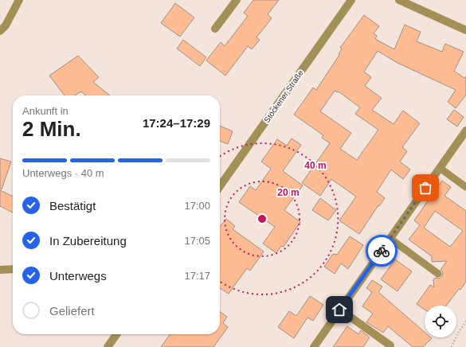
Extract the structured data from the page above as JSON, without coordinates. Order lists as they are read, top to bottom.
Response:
{
  "streets": {
    "street": ["Stöckener Straße"]
  },
  "page": {
    "heading": ["2 Min.", "Ankunft in", "17:24–17:29"],
    "bar": "Unterwegs · 40 m",
    "list": [
      ["Bestätigt", "17:00"],
      ["In Zubereitung", "17:05"],
      ["Unterwegs", "17:17"],
      "Geliefert"
    ]
  },
  "rings": ["40 m", "20 m"]
}
